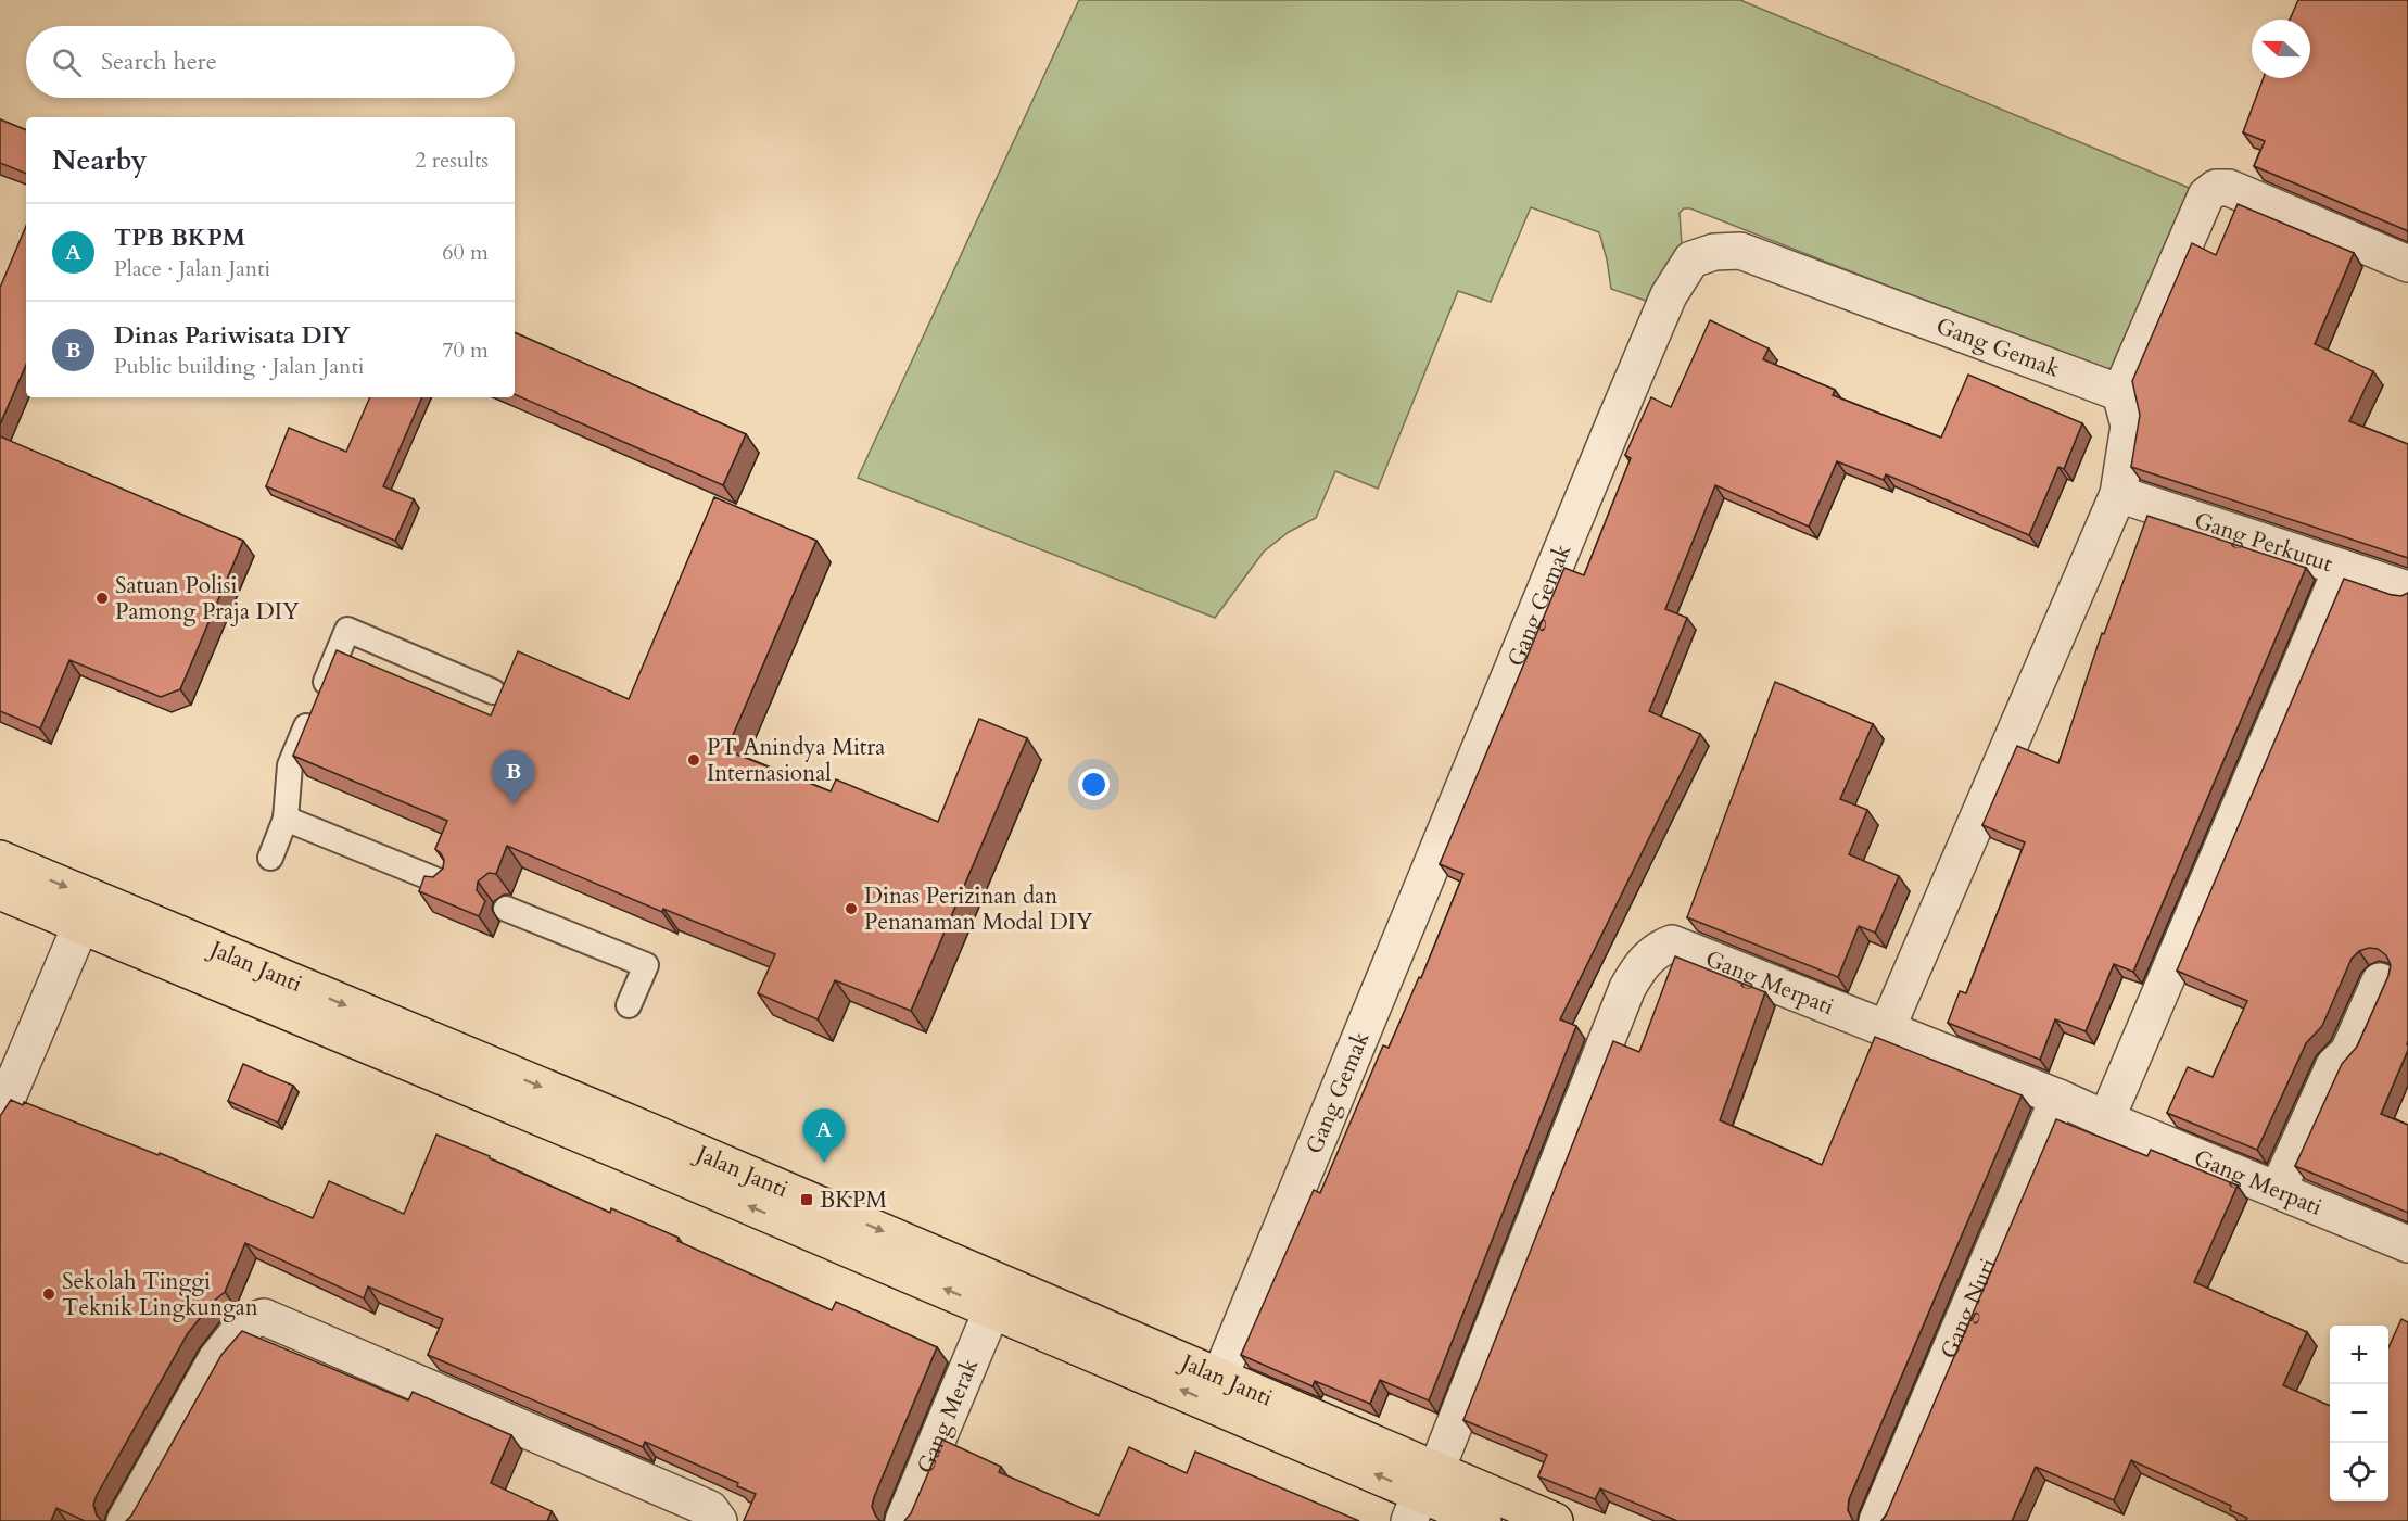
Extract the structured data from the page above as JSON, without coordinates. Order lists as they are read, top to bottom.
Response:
{
  "streets": {
    "main road": ["Jalan Janti"],
    "street": [
      "Gang Gemak",
      "Gang Perkutut",
      "Gang Merpati",
      "Gang Nuri",
      "Gang Merak"
    ]
  },
  "crossings": [
    ["Gang Gemak", "Jalan Janti"],
    ["Jalan Janti", "Gang Merpati"],
    ["Jalan Janti", "Gang Merak"],
    ["Gang Merpati", "Gang Nuri"]
  ],
  "places": {
    "other": [
      "Satuan Polisi Pamong Praja DIY",
      "PT Anindya Mitra Internasional",
      "Dinas Perizinan dan Penanaman Modal DIY",
      "Sekolah Tinggi Teknik Lingkungan"
    ],
    "transit": ["BKPM"]
  },
  "north": "left",
  "page": {
    "search": "Search here",
    "heading": ["Nearby", "2 results"],
    "list": [
      {
        "mark": "A",
        "name": "TPB BKPM",
        "note": "Place · Jalan Janti",
        "value": "60 m"
      },
      {
        "mark": "B",
        "name": "Dinas Pariwisata DIY",
        "note": "Public building · Jalan Janti",
        "value": "70 m"
      }
    ],
    "pins": ["B", "A"],
    "map_buttons": ["+", "−"]
  }
}
